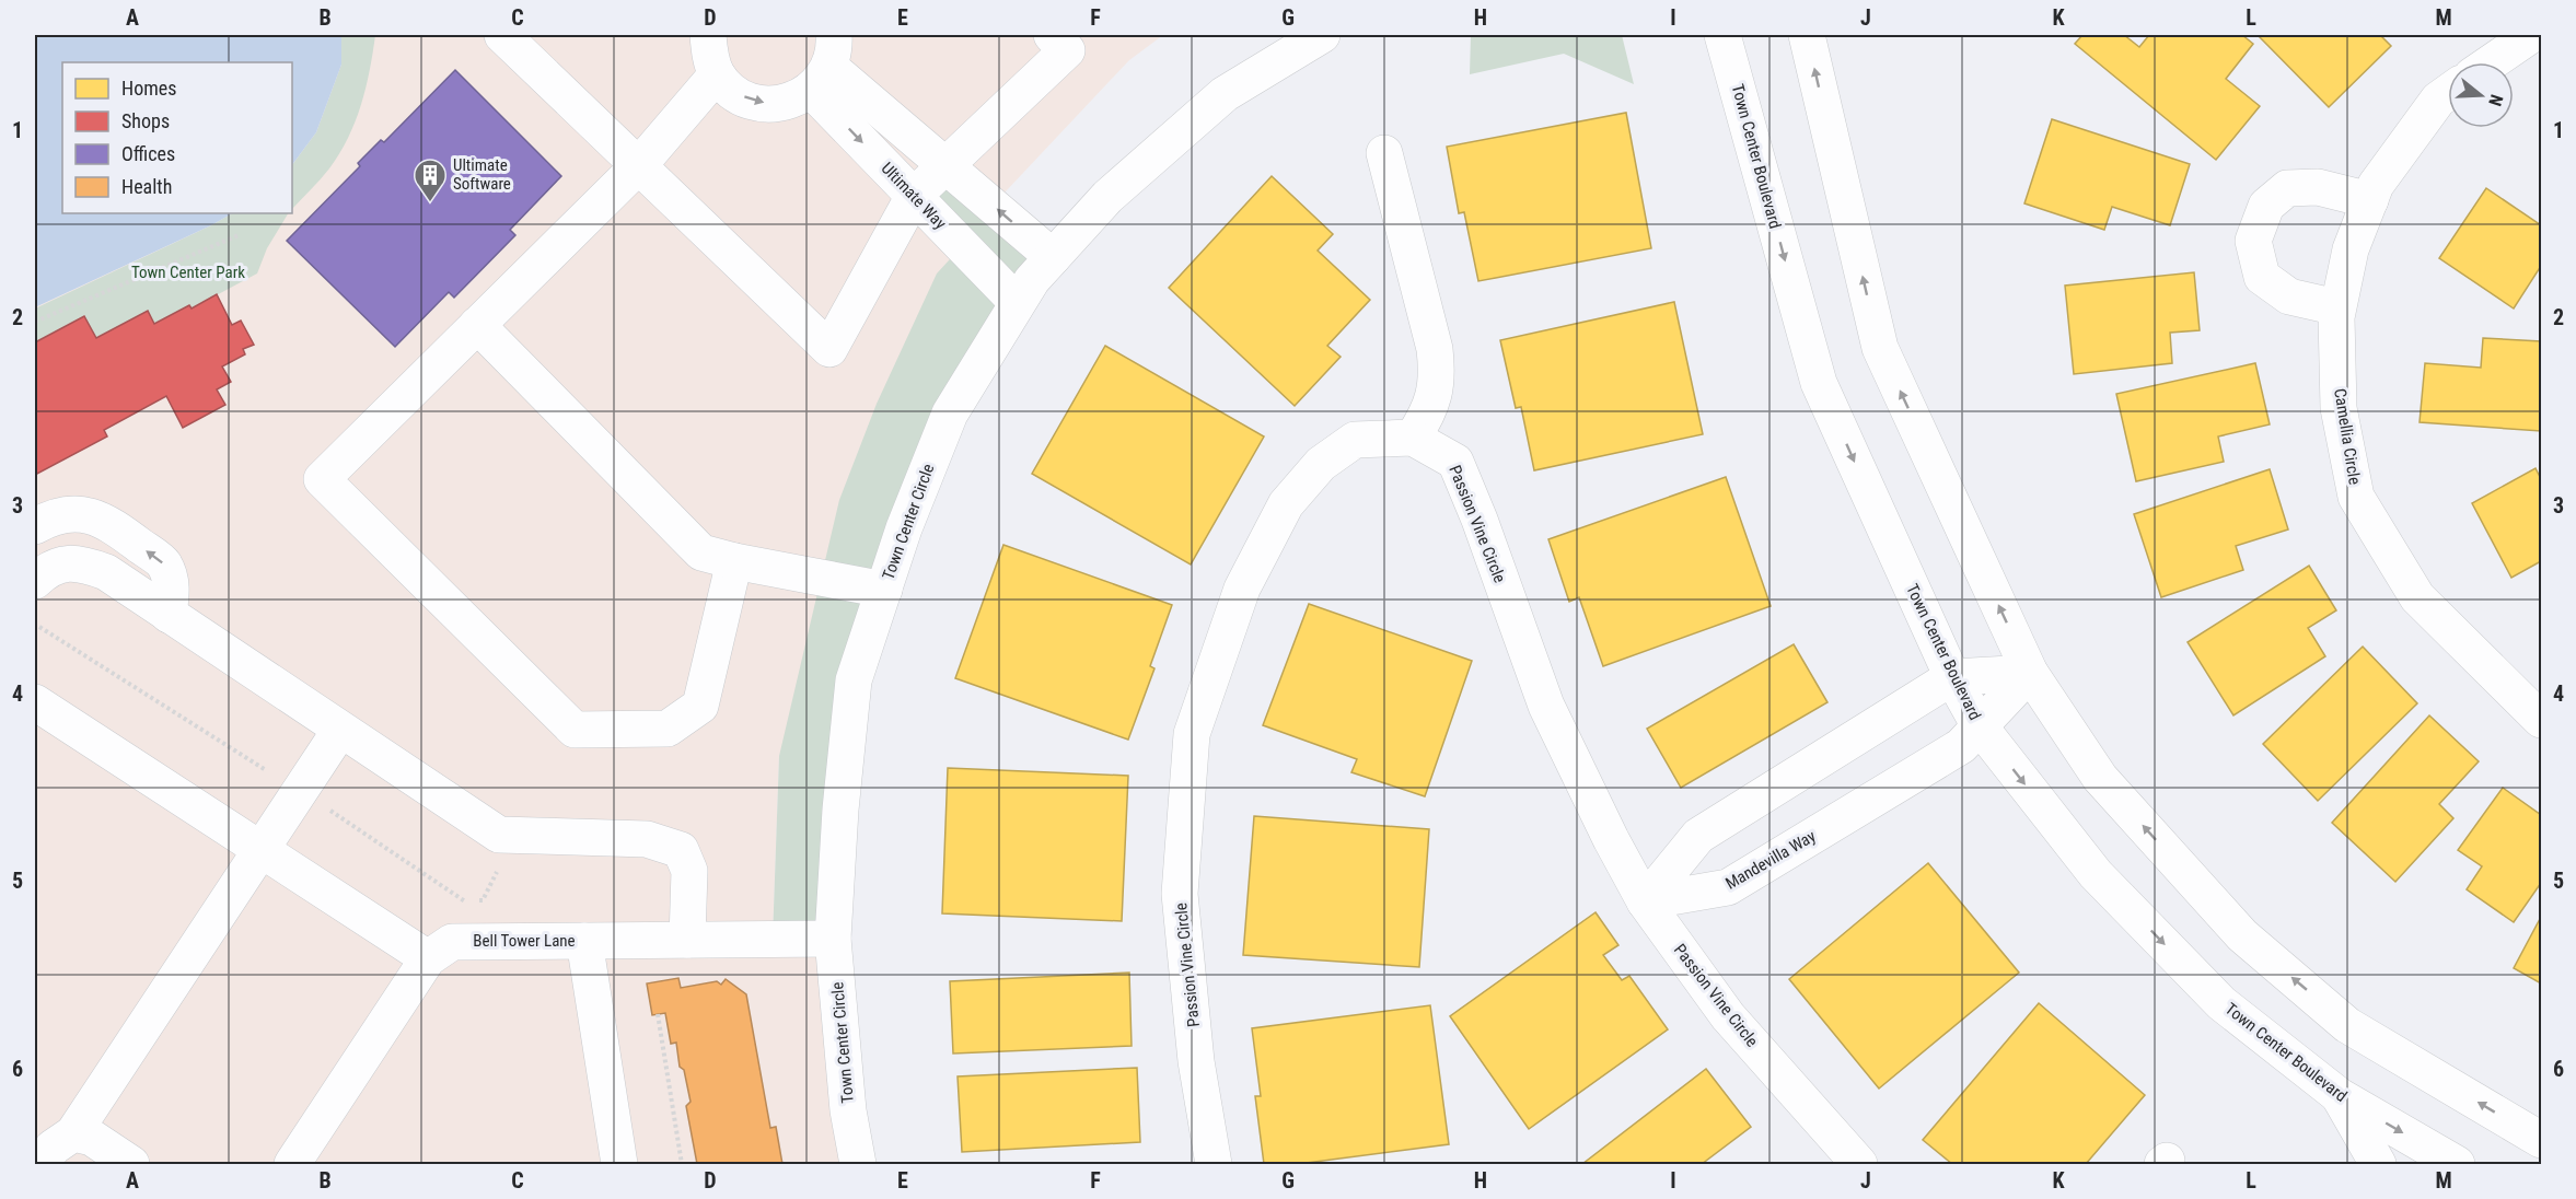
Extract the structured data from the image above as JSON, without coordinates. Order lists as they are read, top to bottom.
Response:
{
  "streets": {
    "street": [
      "Town Center Boulevard",
      "Ultimate Way",
      "Camellia Circle",
      "Town Center Circle",
      "Passion Vine Circle",
      "Mandevilla Way",
      "Bell Tower Lane"
    ]
  },
  "crossings": [
    ["Town Center Boulevard", "Mandevilla Way"],
    ["Ultimate Way", "Town Center Circle"],
    ["Town Center Circle", "Bell Tower Lane"],
    ["Passion Vine Circle", "Mandevilla Way"]
  ],
  "parks": ["Town Center Park"],
  "places": {
    "building": ["Ultimate Software"]
  },
  "legend": [
    "Homes",
    "Shops",
    "Offices",
    "Health"
  ],
  "north": "right",
  "grid": {
    "columns": [
      "A",
      "B",
      "C",
      "D",
      "E",
      "F",
      "G",
      "H",
      "I",
      "J",
      "K",
      "L",
      "M"
    ],
    "rows": [
      "1",
      "2",
      "3",
      "4",
      "5",
      "6"
    ]
  }
}
